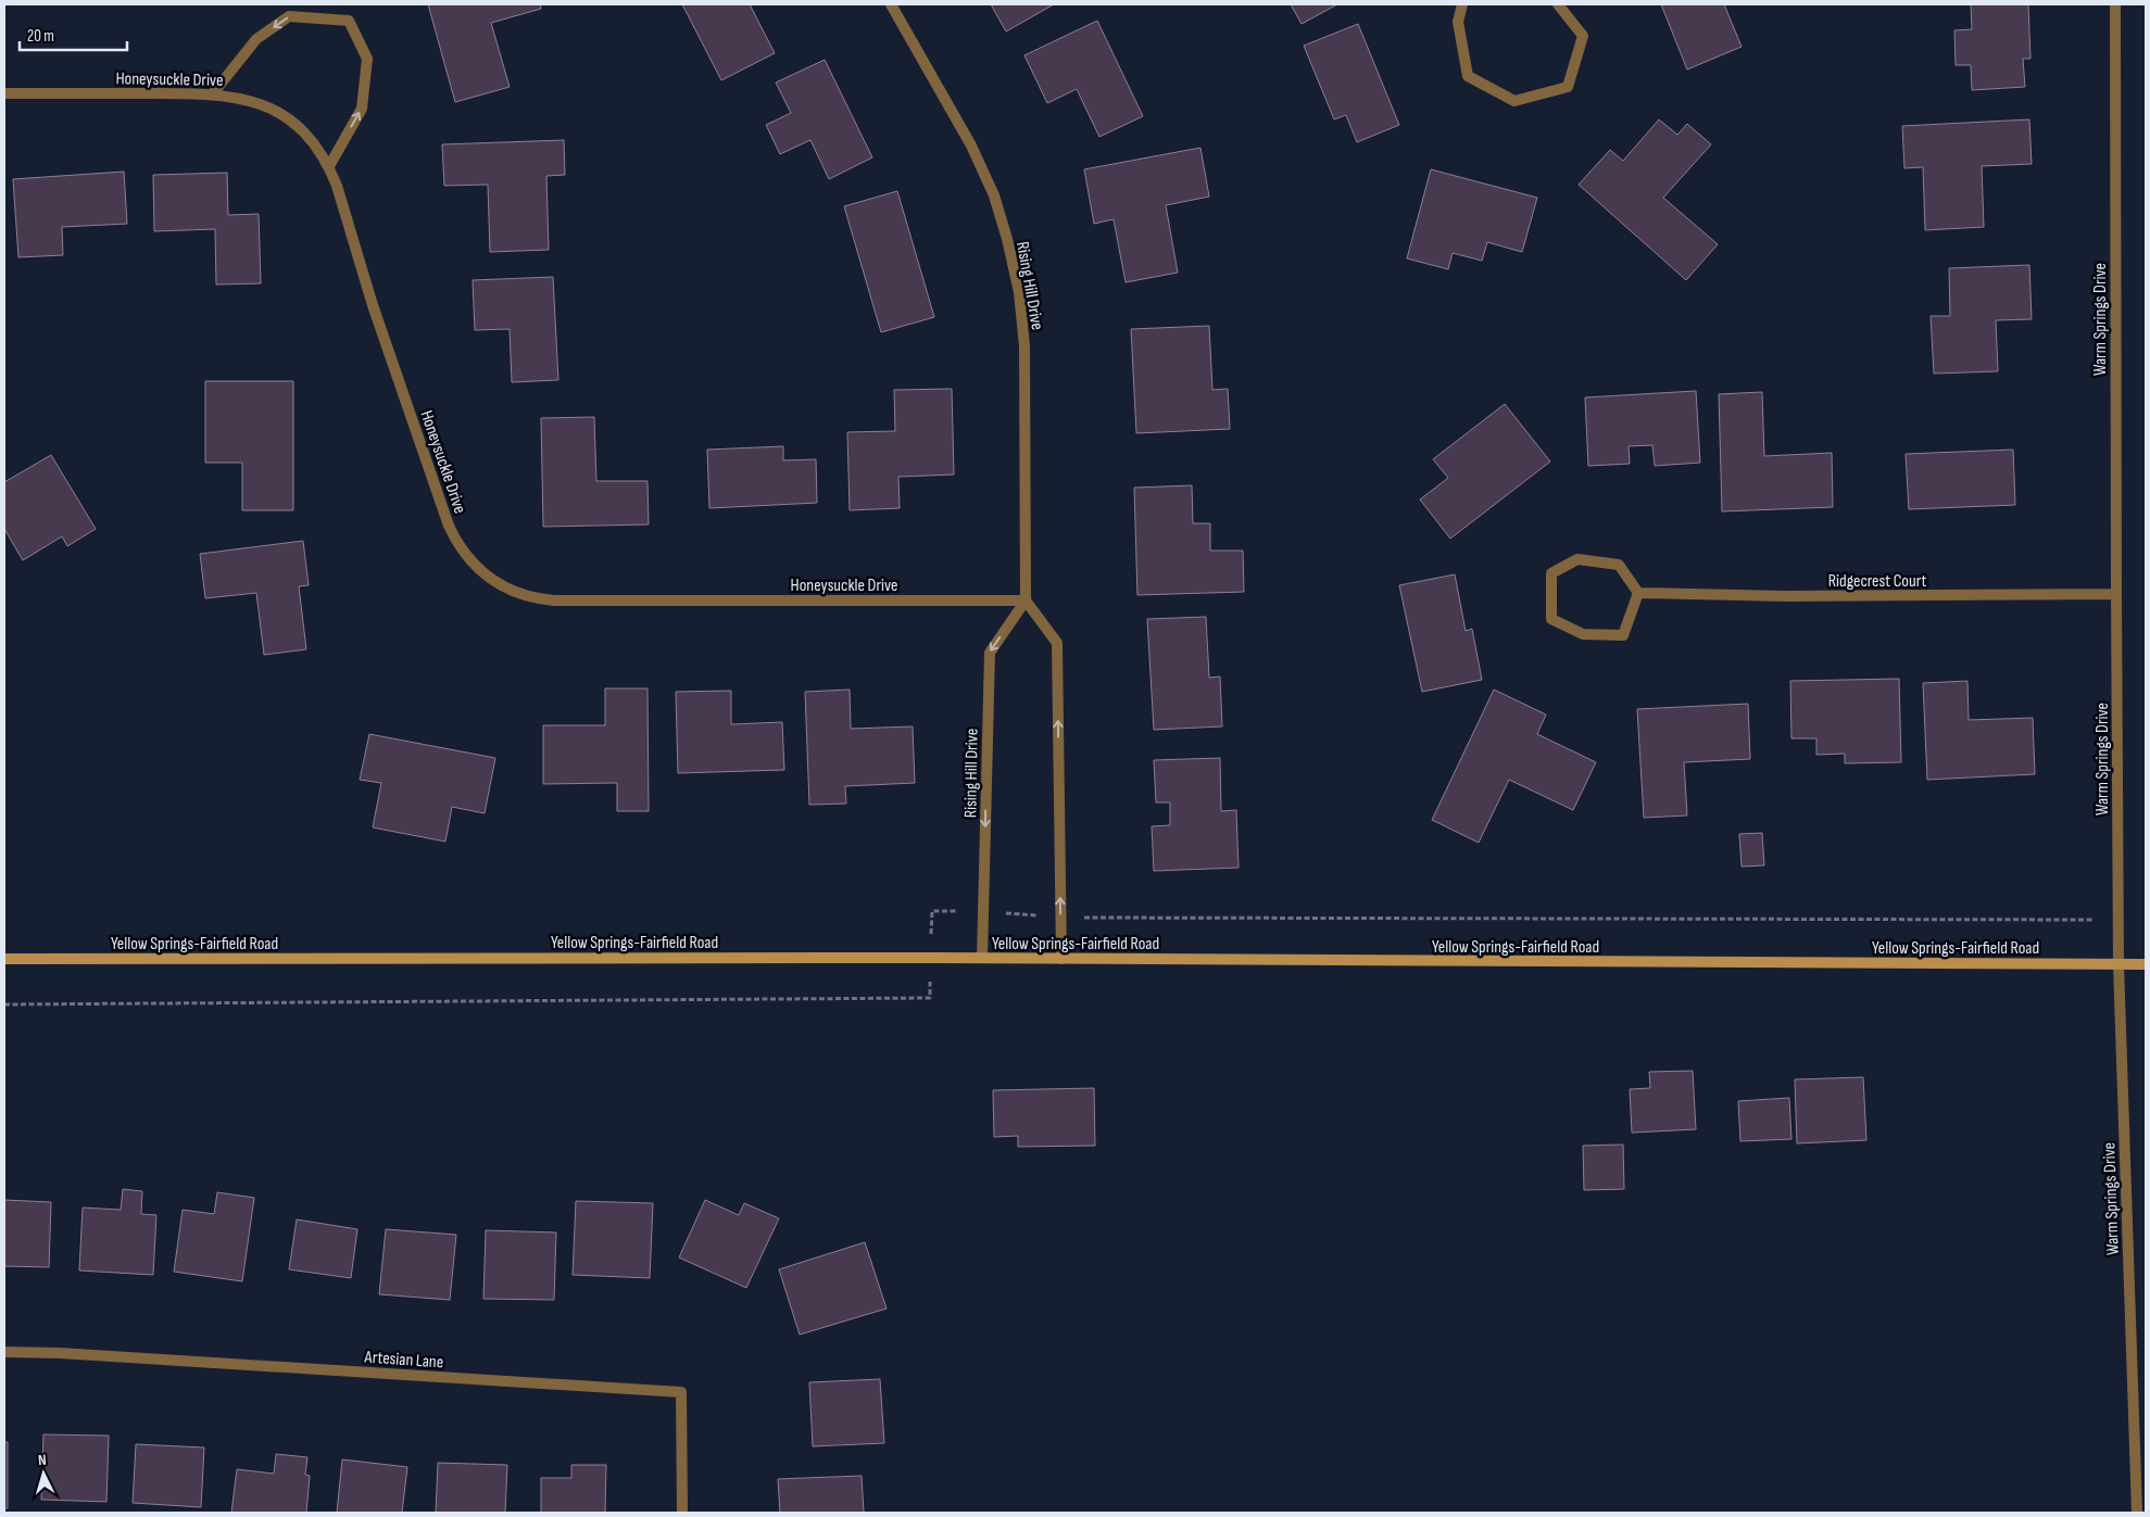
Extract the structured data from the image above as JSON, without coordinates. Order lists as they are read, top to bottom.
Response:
{
  "streets": {
    "main road": ["Yellow Springs-Fairfield Road"],
    "street": [
      "Honeysuckle Drive",
      "Rising Hill Drive",
      "Warm Springs Drive",
      "Ridgecrest Court",
      "Artesian Lane"
    ]
  },
  "crossings": [
    ["Honeysuckle Drive", "Rising Hill Drive"],
    ["Rising Hill Drive", "Yellow Springs-Fairfield Road"],
    ["Warm Springs Drive", "Ridgecrest Court"],
    ["Warm Springs Drive", "Yellow Springs-Fairfield Road"]
  ],
  "scale_bar": "20 m",
  "north": "top"
}
